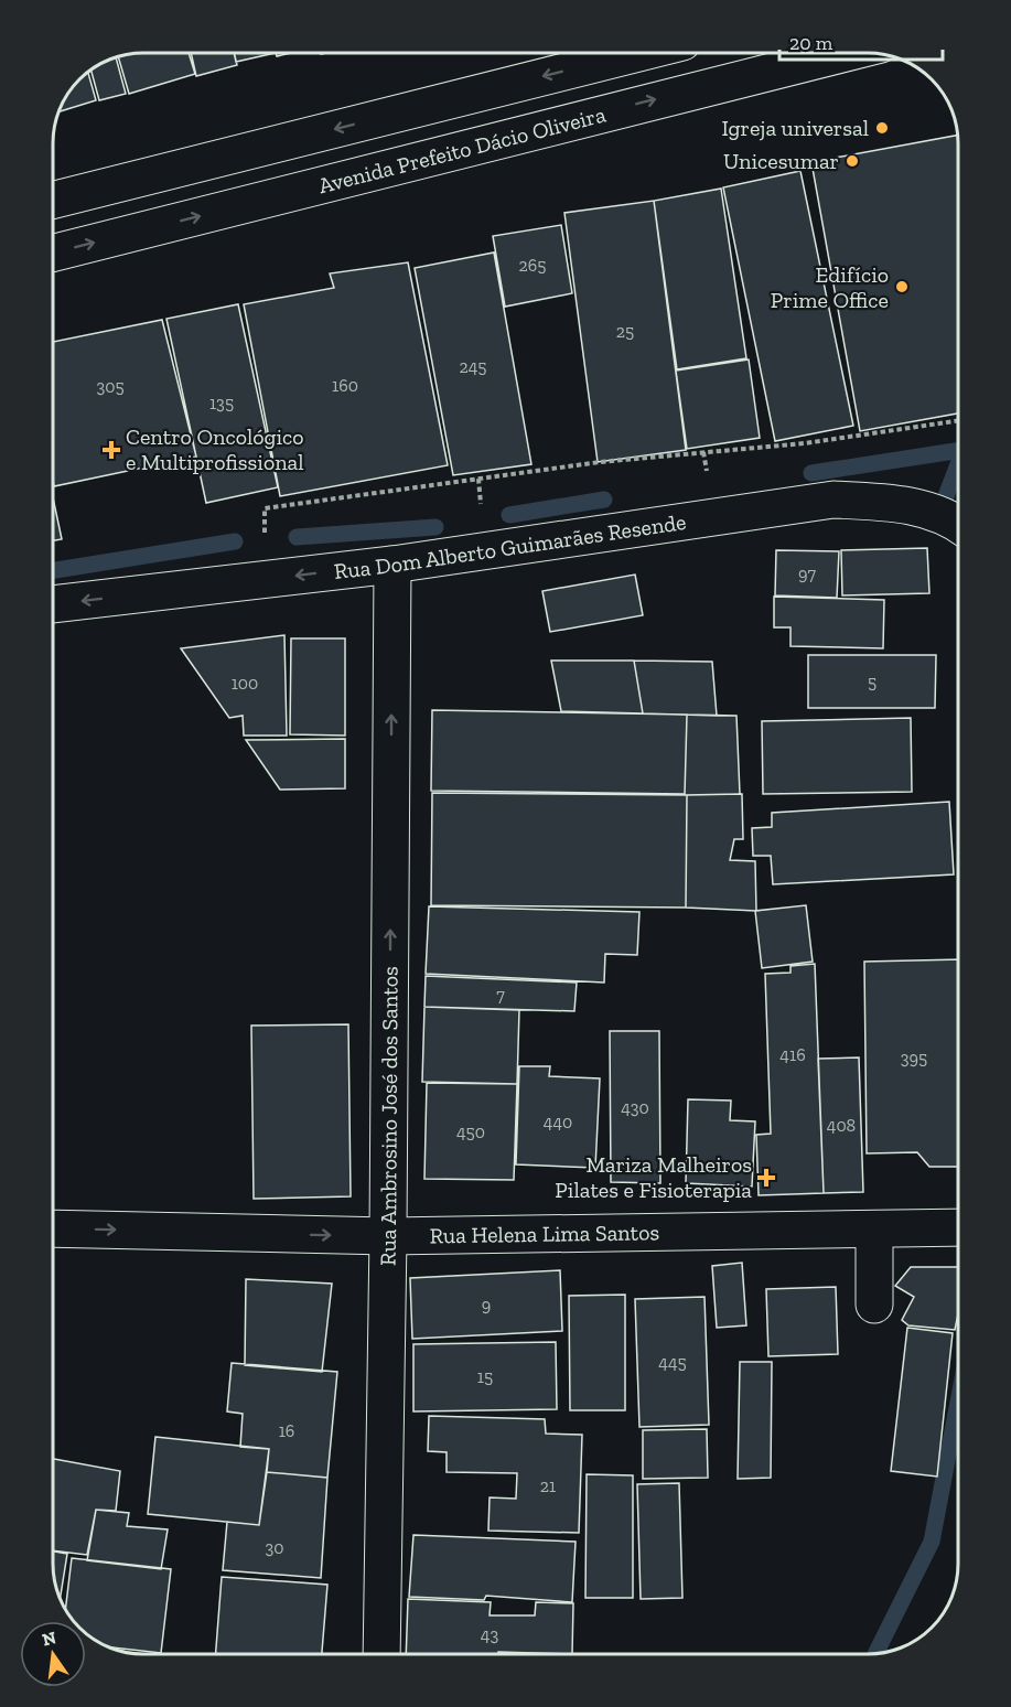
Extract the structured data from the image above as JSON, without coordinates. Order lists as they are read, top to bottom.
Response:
{
  "streets": {
    "street": [
      "Avenida Prefeito Dácio Oliveira",
      "Rua Dom Alberto Guimarães Resende",
      "Rua Ambrosino José dos Santos",
      "Rua Helena Lima Santos"
    ]
  },
  "crossings": [
    ["Rua Dom Alberto Guimarães Resende", "Rua Ambrosino José dos Santos"],
    ["Rua Ambrosino José dos Santos", "Rua Helena Lima Santos"]
  ],
  "one_way": ["Rua Dom Alberto Guimarães Resende", "Rua Ambrosino José dos Santos", "Rua Helena Lima Santos"],
  "places": {
    "other": ["Igreja universal", "Unicesumar", "Edifício Prime Office"],
    "health": ["Centro Oncológico e Multiprofissional", "Mariza Malheiros Pilates e Fisioterapia"]
  },
  "house_numbers": [
    "265",
    "25",
    "245",
    "160",
    "305",
    "135",
    "97",
    "5",
    "100",
    "7",
    "416",
    "395",
    "430",
    "440",
    "408",
    "450",
    "9",
    "445",
    "15",
    "16",
    "21",
    "30",
    "43"
  ],
  "scale_bar": "20 m",
  "north": "top"
}
